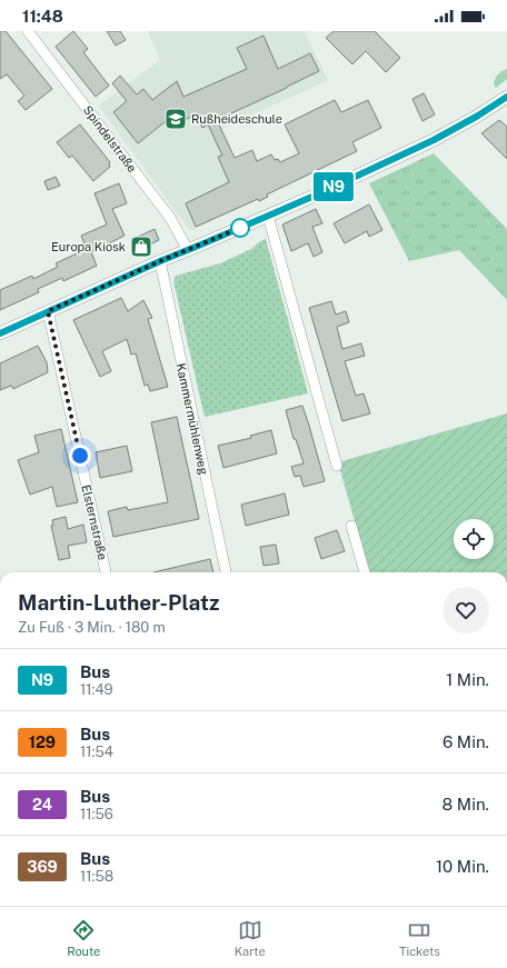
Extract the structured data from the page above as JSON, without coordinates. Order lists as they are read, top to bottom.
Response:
{
  "streets": {
    "street": ["Spindelstraße", "Kammermühlenweg", "Elsternstraße"]
  },
  "places": {
    "school or university": ["Rußheideschule"],
    "shop": ["Europa Kiosk"]
  },
  "lines": ["bus line N9"],
  "page": {
    "status": "11:48",
    "on_map": "N9",
    "heading": ["Martin-Luther-Platz", "Zu Fuß · 3 Min. · 180 m"],
    "list": [
      {
        "mark": "N9",
        "name": "Bus",
        "note": "11:49",
        "value": "1 Min."
      },
      {
        "mark": "129",
        "name": "Bus",
        "note": "11:54",
        "value": "6 Min."
      },
      {
        "mark": "24",
        "name": "Bus",
        "note": "11:56",
        "value": "8 Min."
      },
      {
        "mark": "369",
        "name": "Bus",
        "note": "11:58",
        "value": "10 Min."
      }
    ],
    "tabs": ["Route", "Karte", "Tickets"]
  }
}
